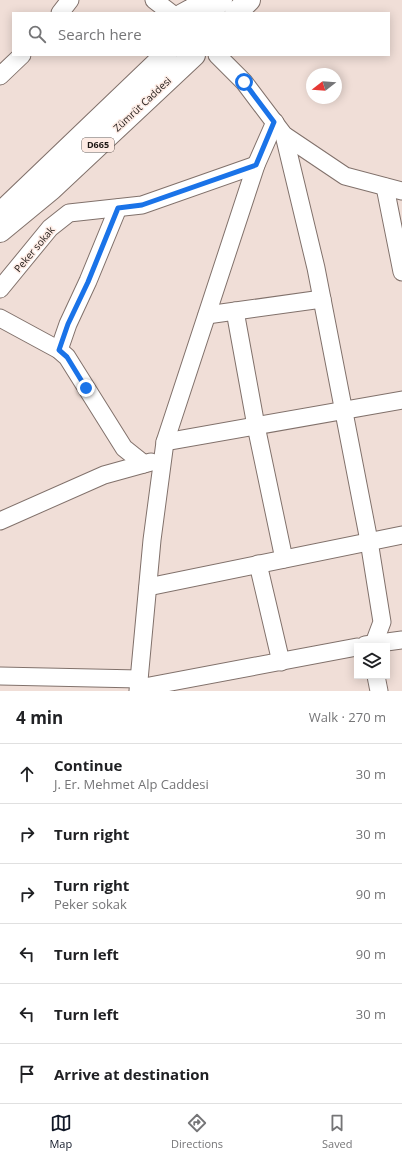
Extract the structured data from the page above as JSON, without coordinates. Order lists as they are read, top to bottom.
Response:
{
  "streets": {
    "highway": ["Zümrüt Caddesi", "D665"],
    "street": ["Peker sokak"]
  },
  "north": "left",
  "page": {
    "search": "Search here",
    "heading": ["4 min", "Walk · 270 m"],
    "list": [
      ["Continue", "J. Er. Mehmet Alp Caddesi", "30 m"],
      ["Turn right", "30 m"],
      ["Turn right", "Peker sokak", "90 m"],
      ["Turn left", "90 m"],
      ["Turn left", "30 m"],
      "Arrive at destination"
    ],
    "nav": ["Map", "Directions", "Saved"]
  }
}
